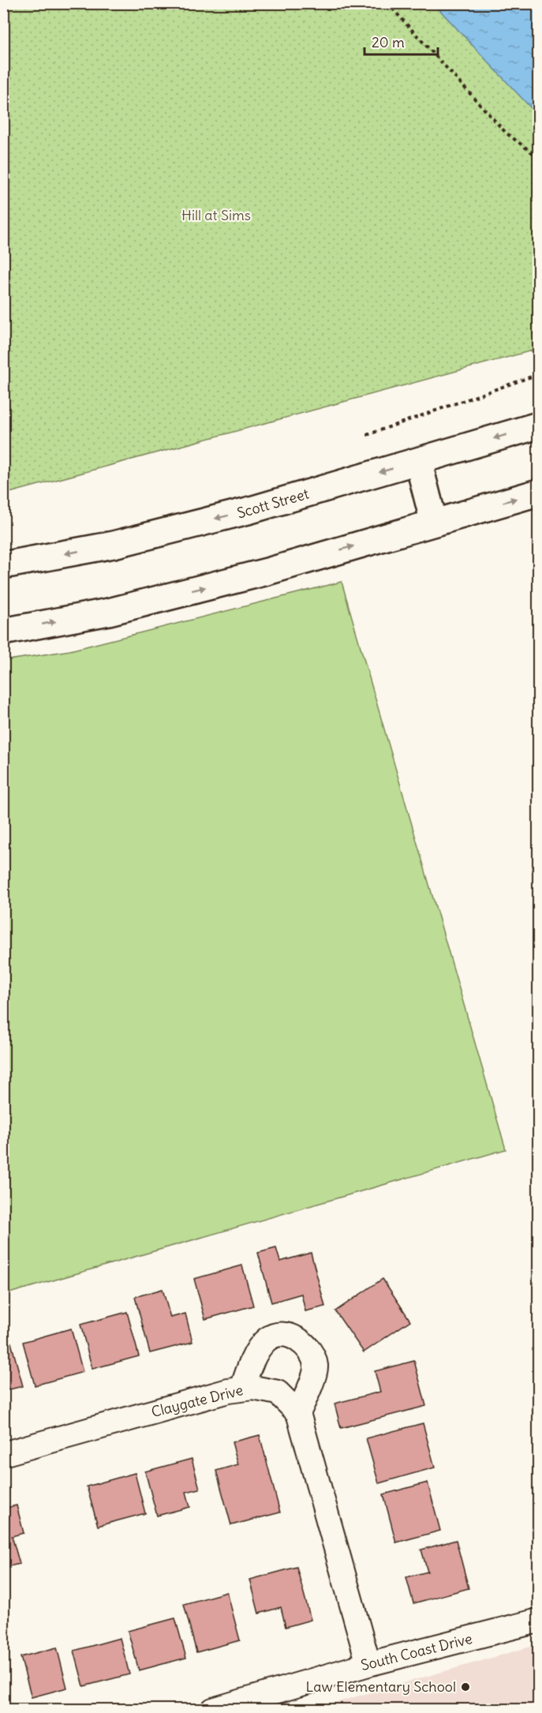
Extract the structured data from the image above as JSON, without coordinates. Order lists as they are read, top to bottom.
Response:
{
  "streets": {
    "main road": ["Scott Street"],
    "street": ["Claygate Drive", "South Coast Drive"]
  },
  "crossings": [
    ["Claygate Drive", "South Coast Drive"]
  ],
  "parks": ["Hill at Sims"],
  "places": ["Law Elementary School"],
  "scale_bar": "20 m"
}
